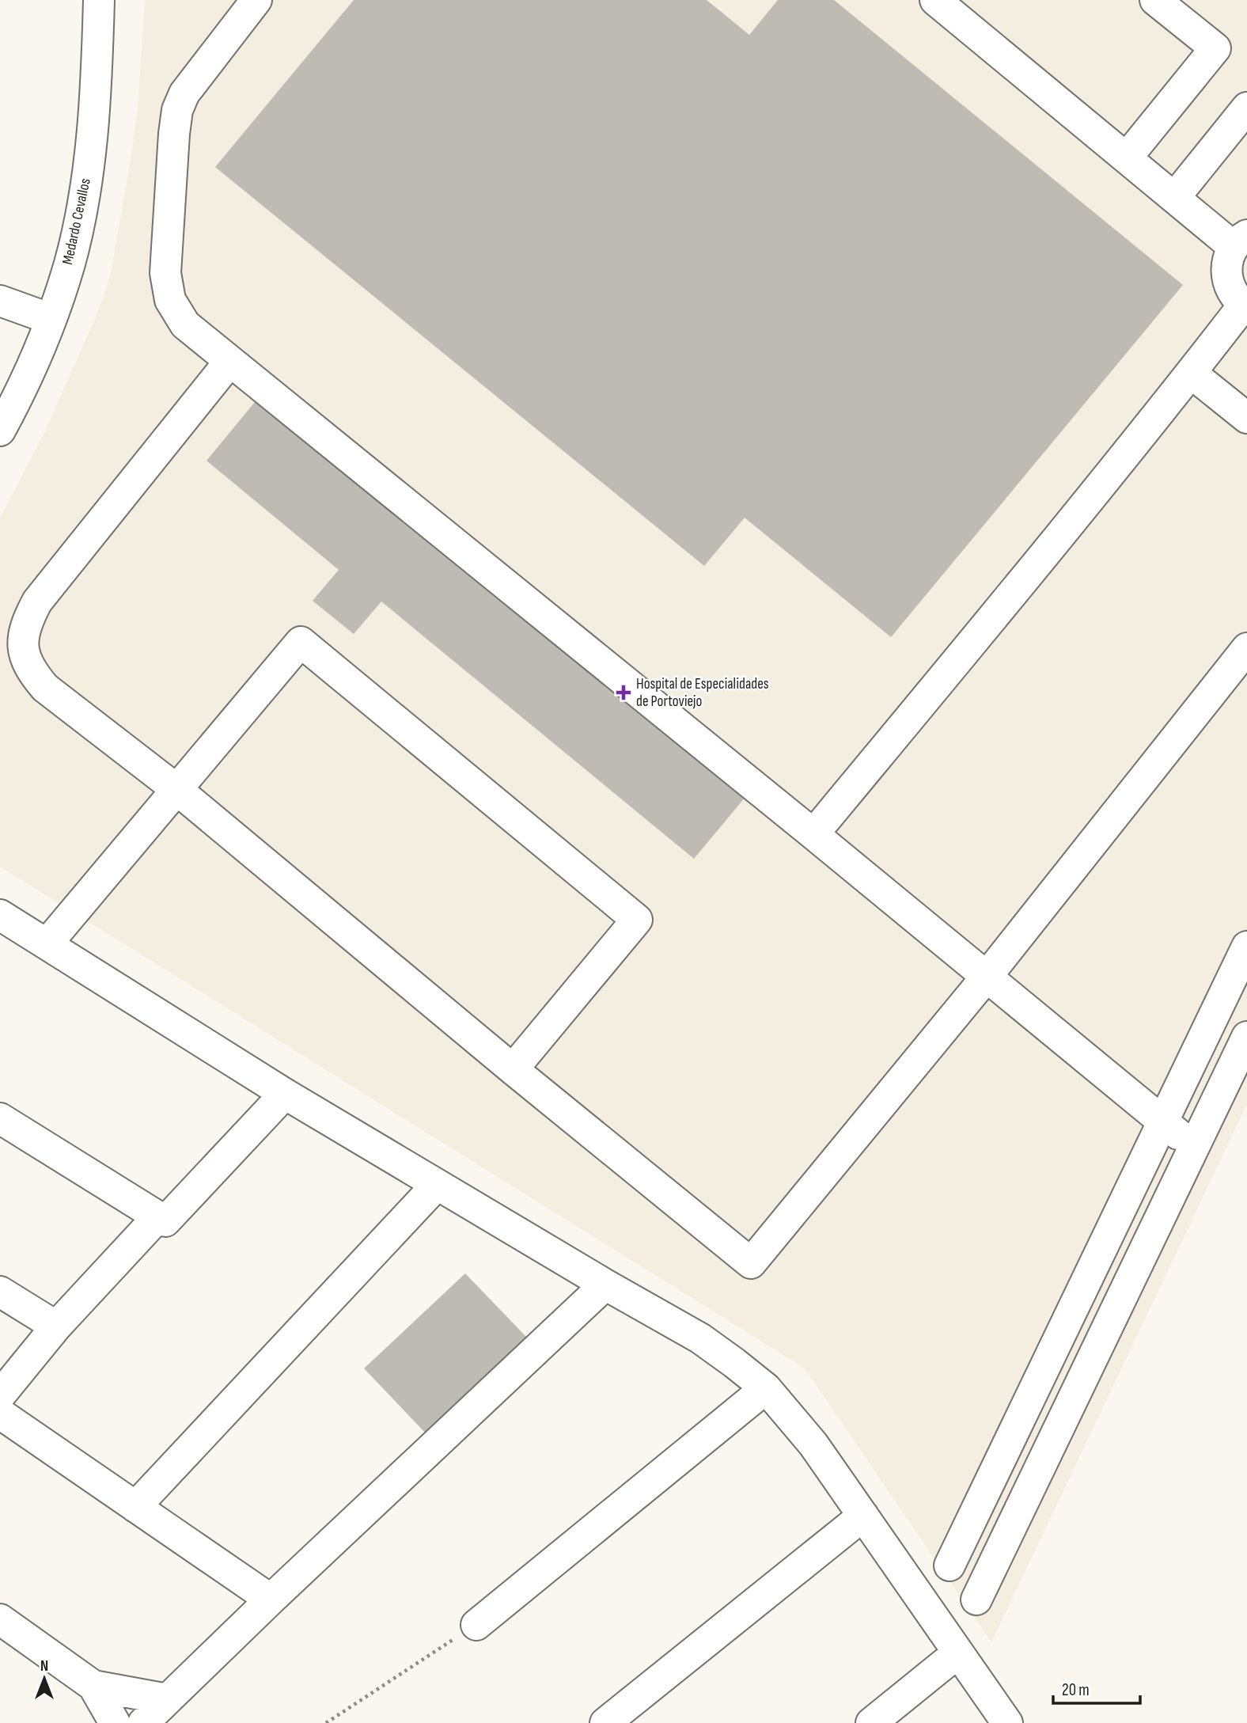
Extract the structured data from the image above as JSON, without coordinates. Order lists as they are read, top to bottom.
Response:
{
  "streets": {
    "street": ["Medardo Cevallos"]
  },
  "places": {
    "health": ["Hospital de Especialidades de Portoviejo"]
  },
  "scale_bar": "20 m",
  "north": "top"
}
